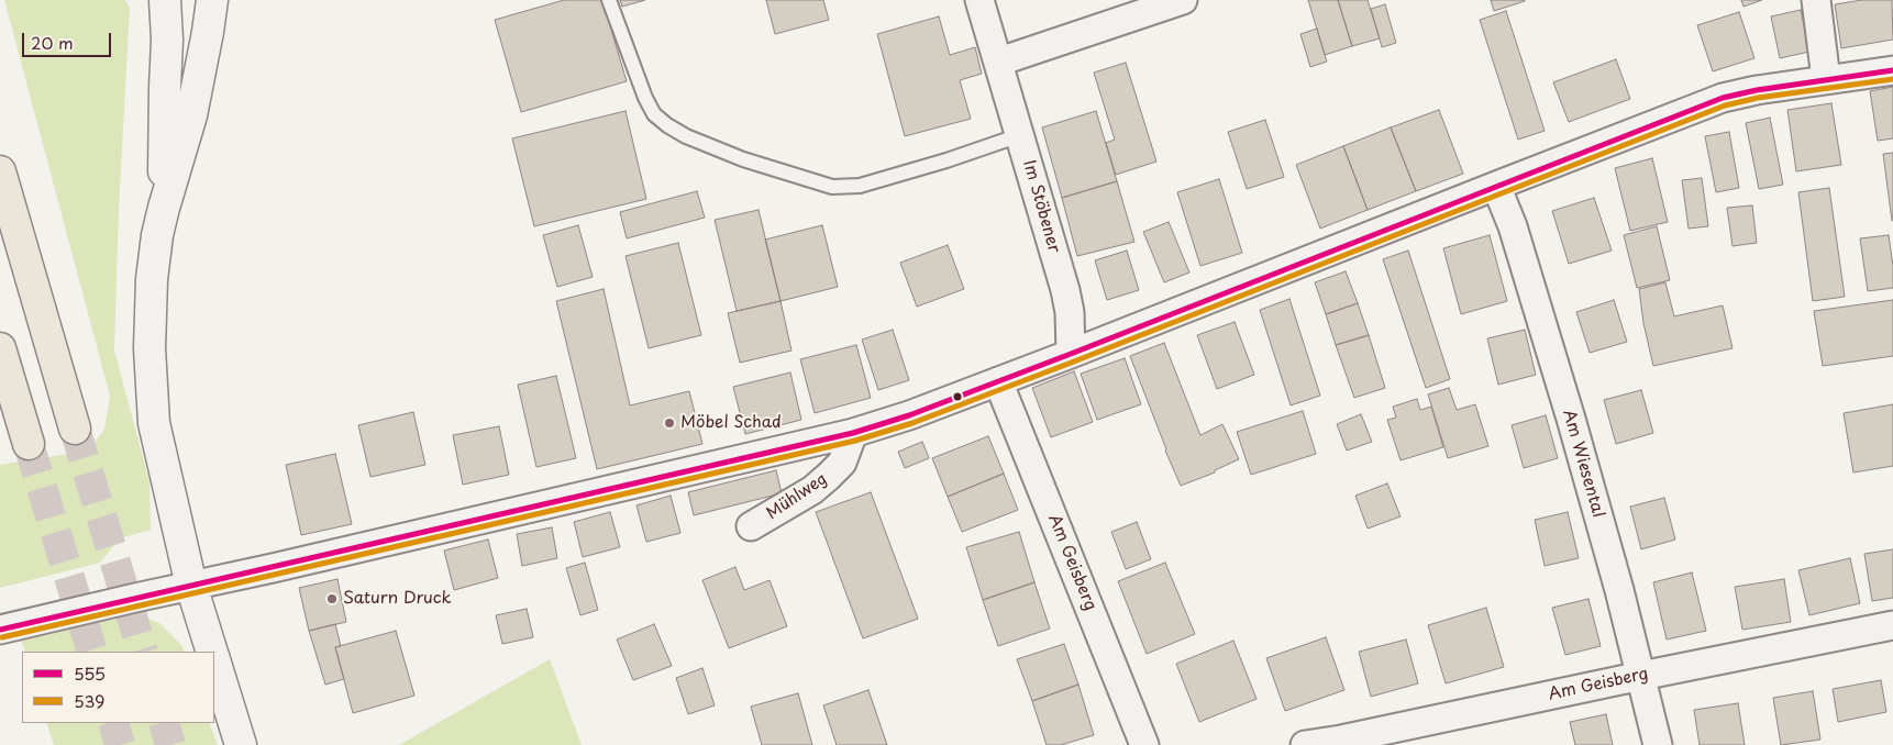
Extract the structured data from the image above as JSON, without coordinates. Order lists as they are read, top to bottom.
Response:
{
  "streets": {
    "street": [
      "Im Stöbener",
      "Am Wiesental",
      "Mühlweg",
      "Am Geisberg"
    ]
  },
  "crossings": [
    ["Am Wiesental", "Am Geisberg"]
  ],
  "places": ["Möbel Schad", "Saturn Druck"],
  "lines": ["transit line 555", "transit line 539"],
  "legend": ["555", "539"],
  "scale_bar": "20 m"
}
